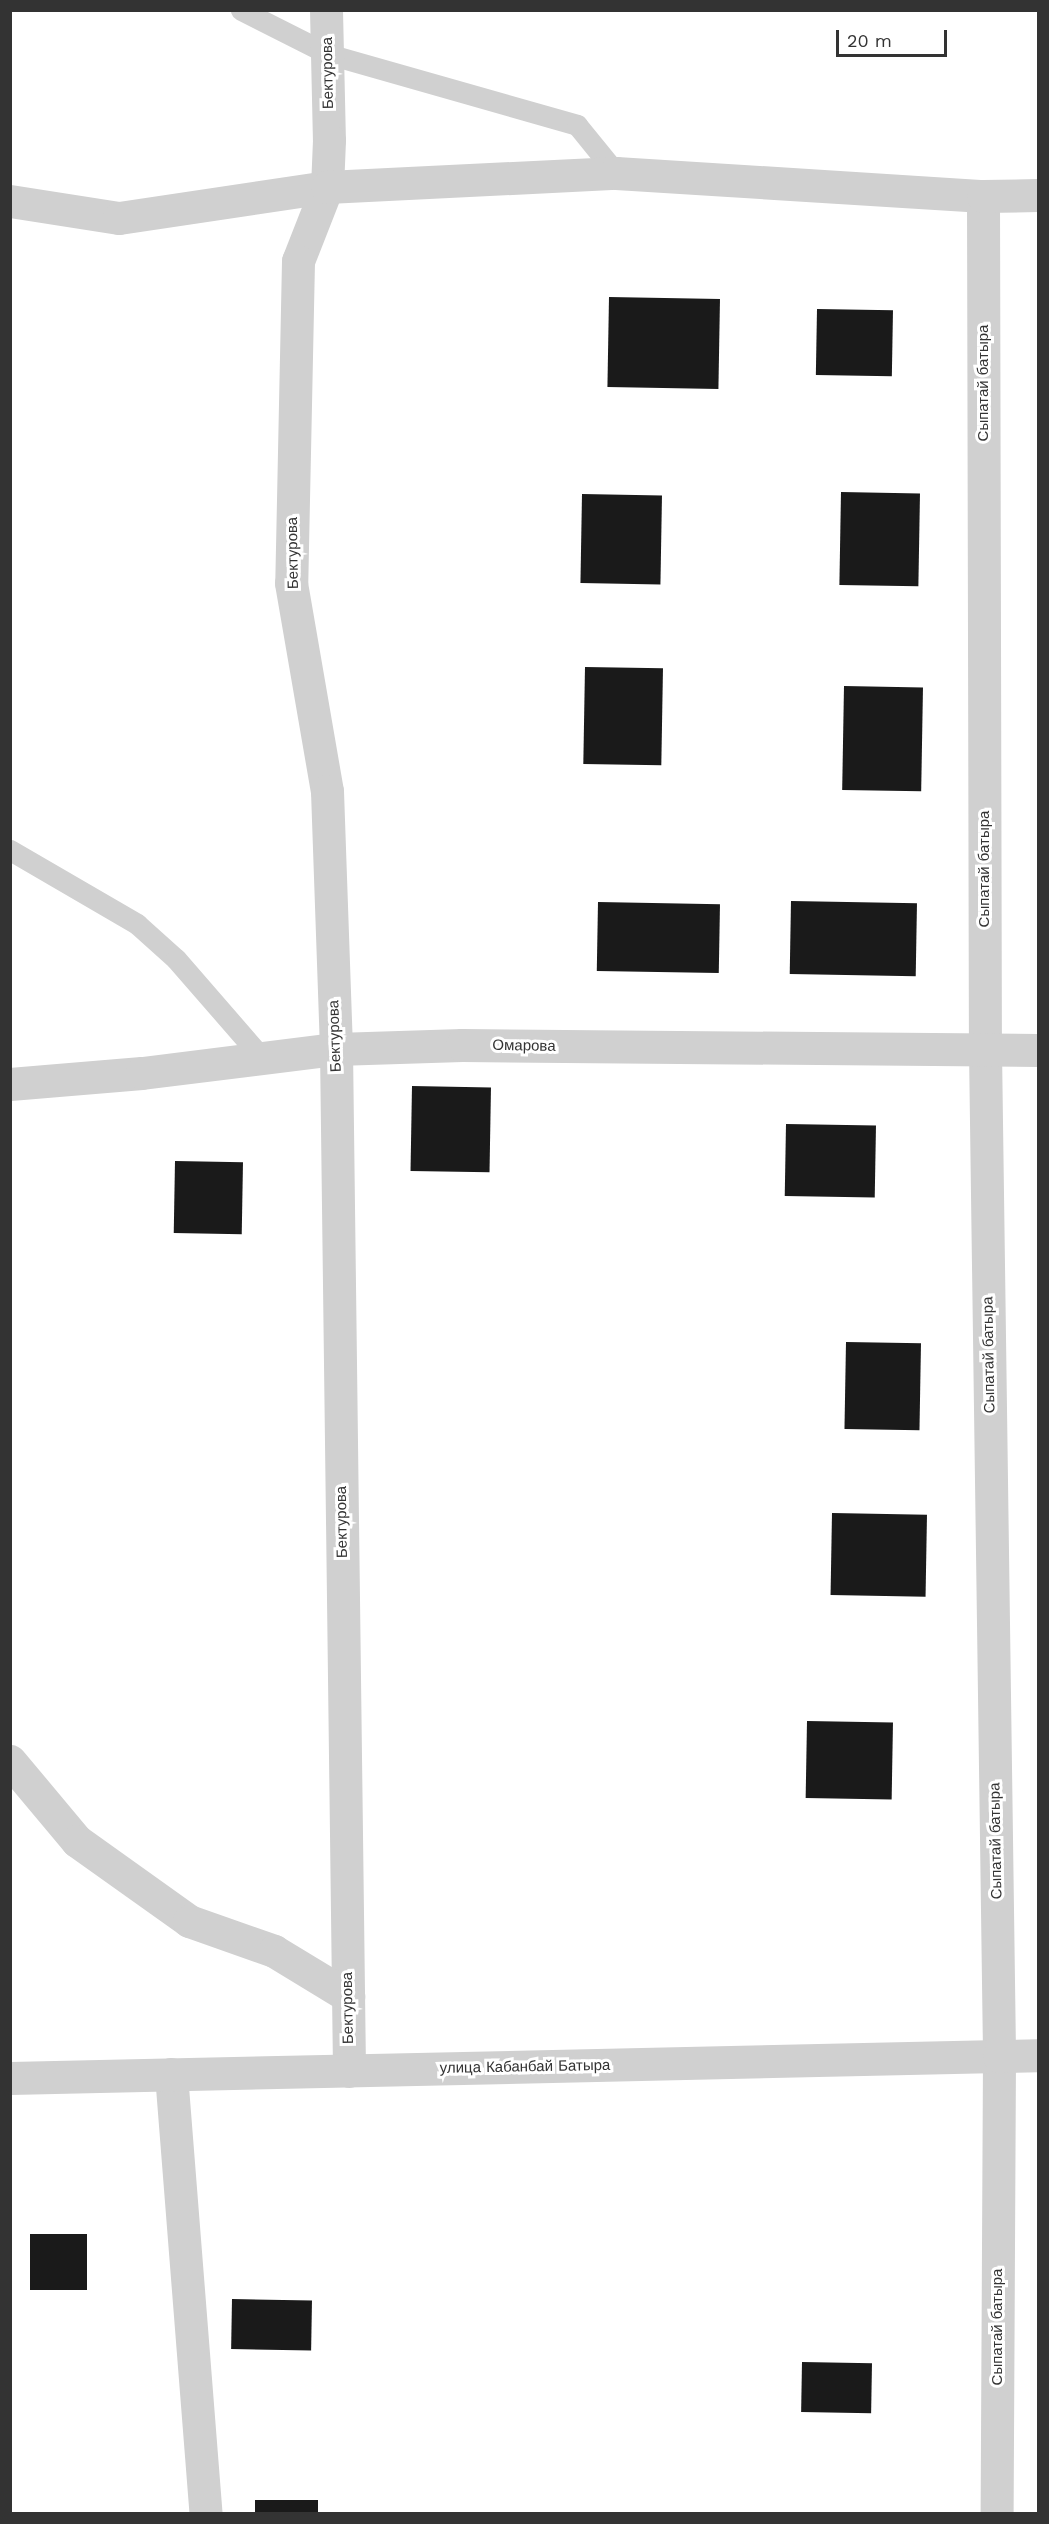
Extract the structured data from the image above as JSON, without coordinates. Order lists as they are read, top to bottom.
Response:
{
  "streets": {
    "street": [
      "Бектурова",
      "Сыпатай батыра",
      "Омарова",
      "улица Кабанбай Батыра"
    ]
  },
  "crossings": [
    ["Бектурова", "Омарова"],
    ["Бектурова", "улица Кабанбай Батыра"],
    ["Сыпатай батыра", "Омарова"],
    ["Сыпатай батыра", "улица Кабанбай Батыра"]
  ],
  "scale_bar": "20 m"
}
